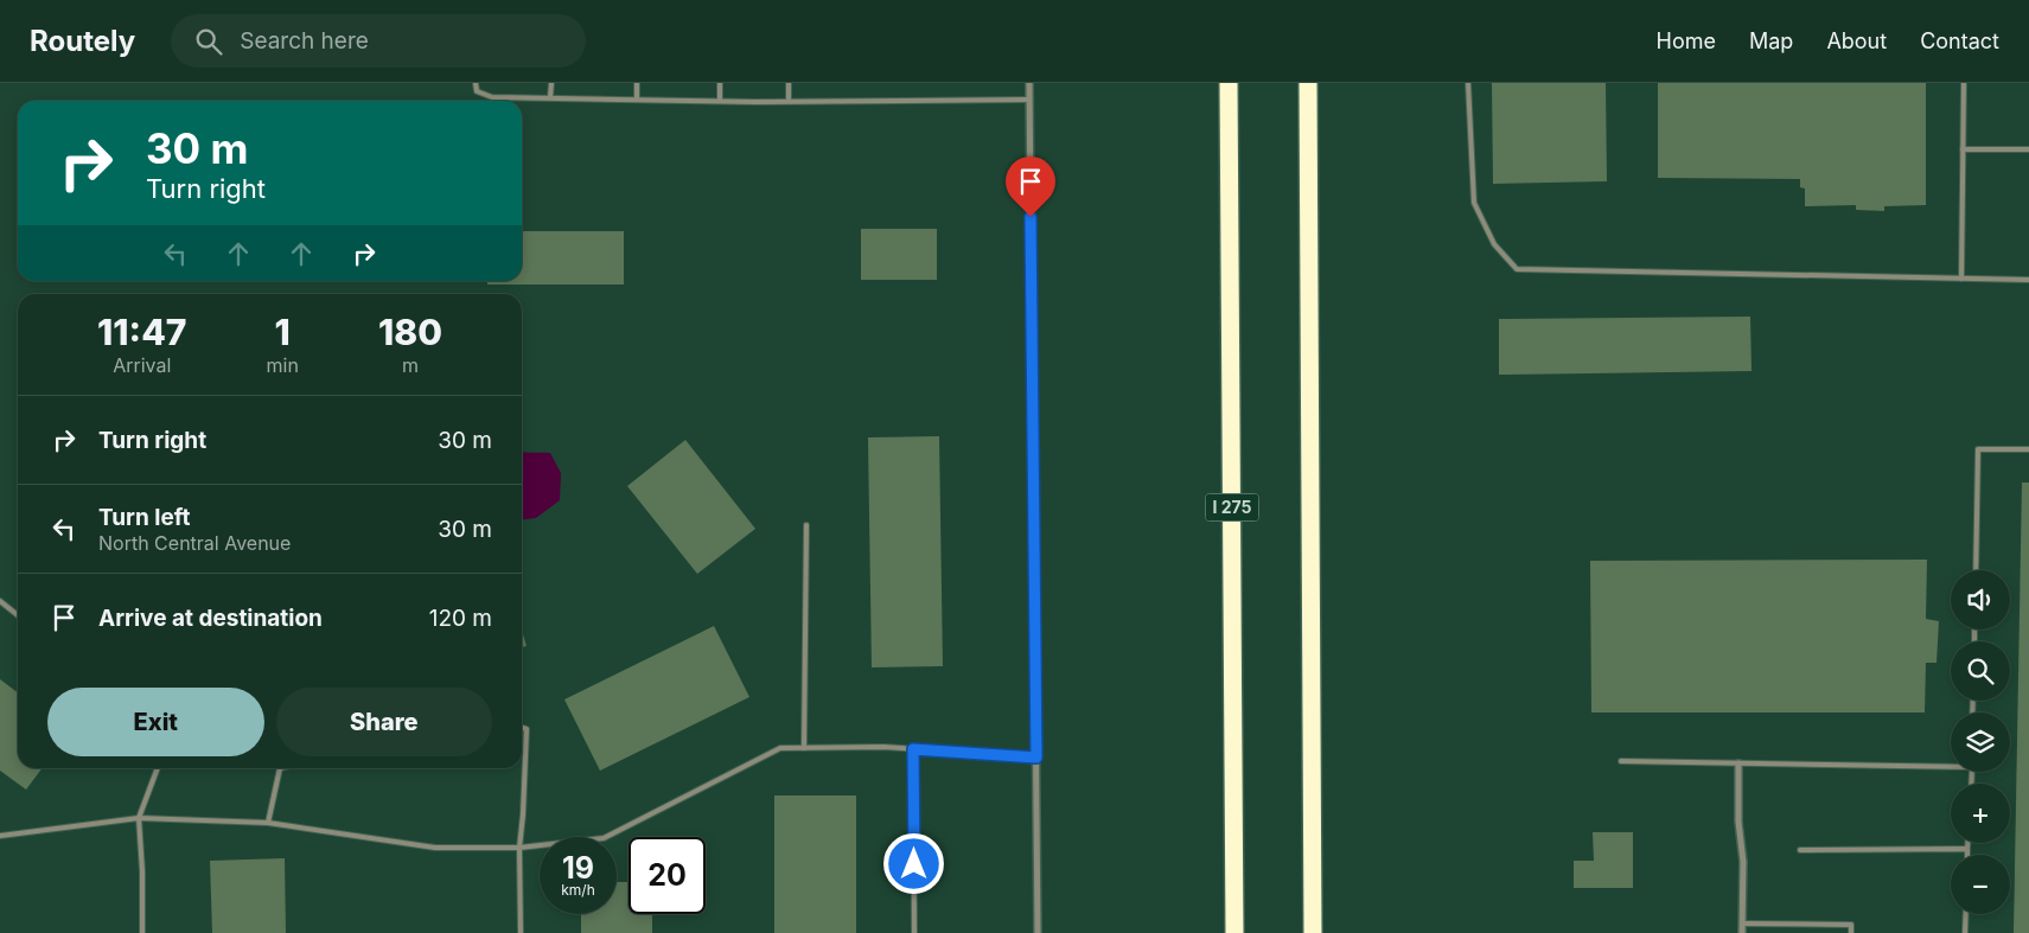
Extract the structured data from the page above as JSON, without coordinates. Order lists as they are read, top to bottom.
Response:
{
  "streets": {
    "highway": ["I 275"]
  },
  "page": {
    "header": "Routely",
    "search": "Search here",
    "nav": [
      "Home",
      "Map",
      "About",
      "Contact"
    ],
    "turn": ["30 m", "Turn right"],
    "eta": [
      "11:47",
      "Arrival",
      "1",
      "min",
      "180",
      "m"
    ],
    "list": [
      {
        "name": "Turn right",
        "value": "30 m"
      },
      {
        "name": "Turn left",
        "note": "North Central Avenue",
        "value": "30 m"
      },
      {
        "name": "Arrive at destination",
        "value": "120 m"
      }
    ],
    "map_buttons": ["+", "−"],
    "buttons": ["Exit", "Share"],
    "speed": "19 km/h",
    "limit": "20"
  }
}
